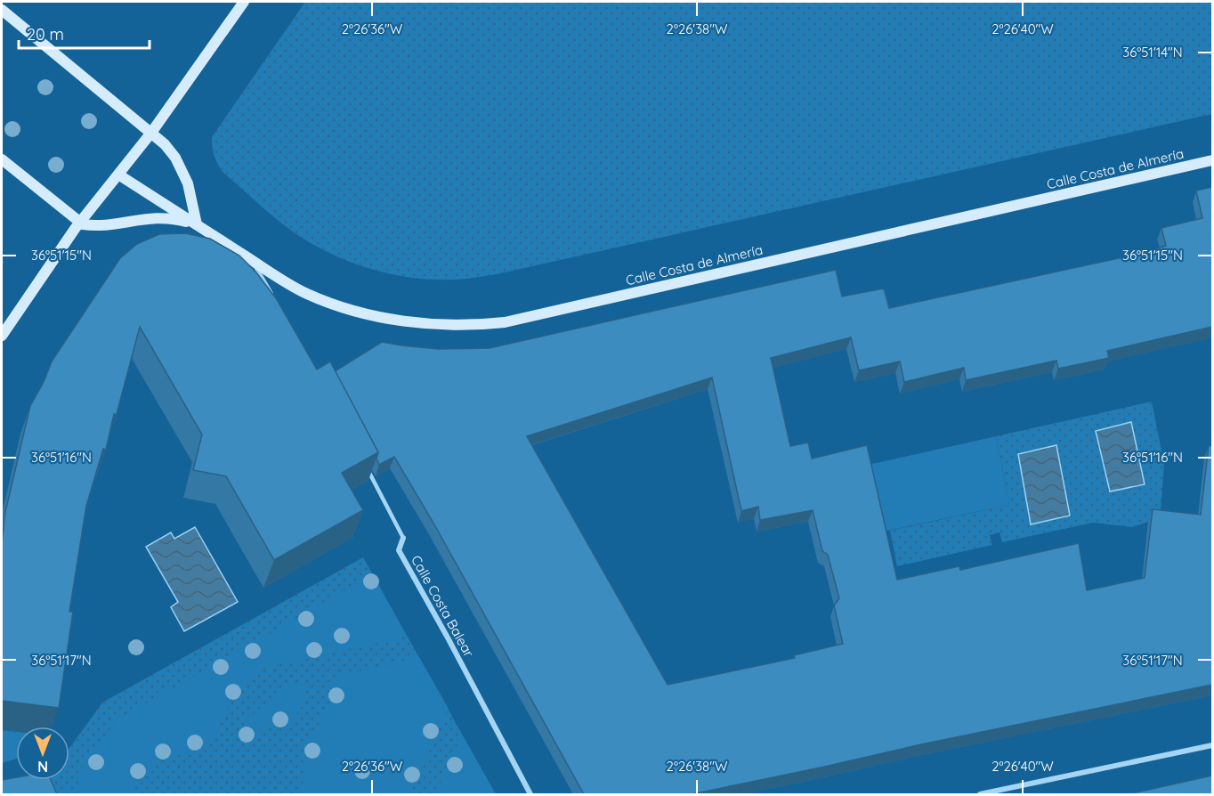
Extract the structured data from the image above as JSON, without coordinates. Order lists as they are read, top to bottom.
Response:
{
  "streets": {
    "street": ["Calle Costa de Almería", "Calle Costa Balear"]
  },
  "scale_bar": "20 m",
  "north": "bottom",
  "coordinates": [
    "2°26'36\"W",
    "2°26'38\"W",
    "2°26'40\"W",
    "36°51'14\"N",
    "36°51'15\"N",
    "36°51'16\"N",
    "36°51'17\"N"
  ]
}
